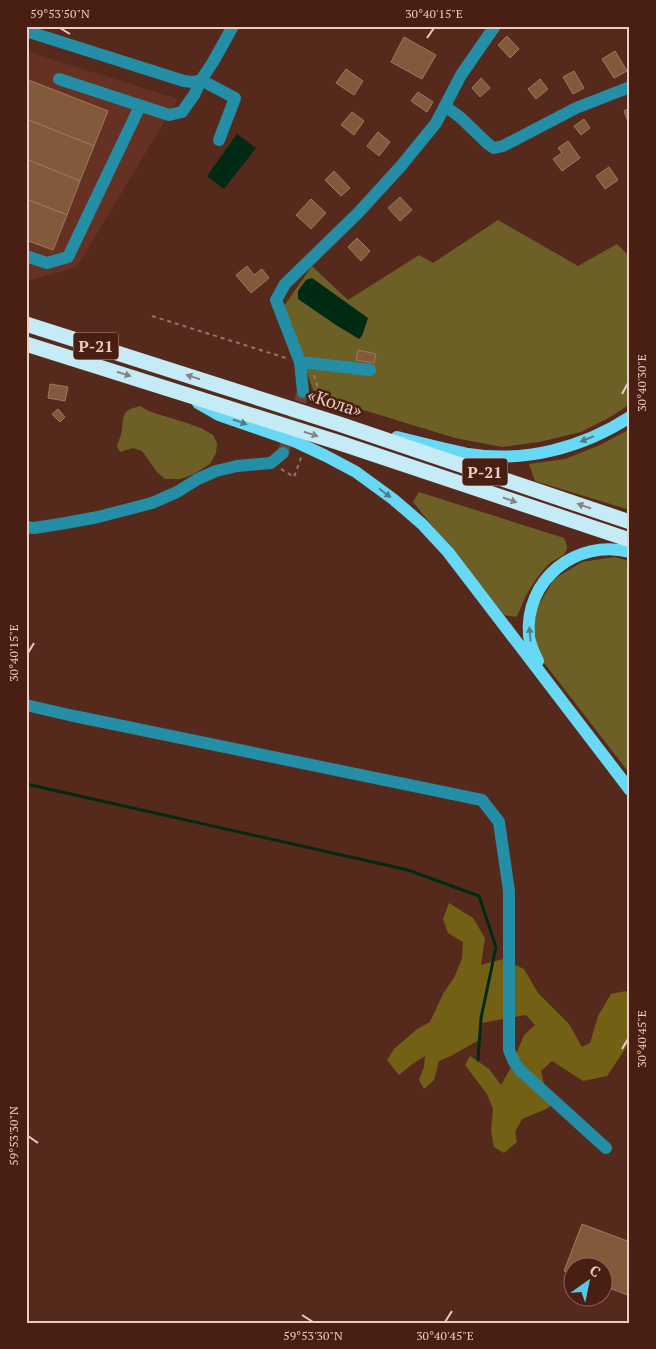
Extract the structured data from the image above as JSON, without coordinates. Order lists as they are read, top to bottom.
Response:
{
  "streets": {
    "highway": ["Р-21", "«Кола»"]
  },
  "north": "top right",
  "coordinates": [
    "59°53'50\"N",
    "30°40'15\"E",
    "30°40'30\"E",
    "30°40'45\"E",
    "59°53'30\"N"
  ]
}
